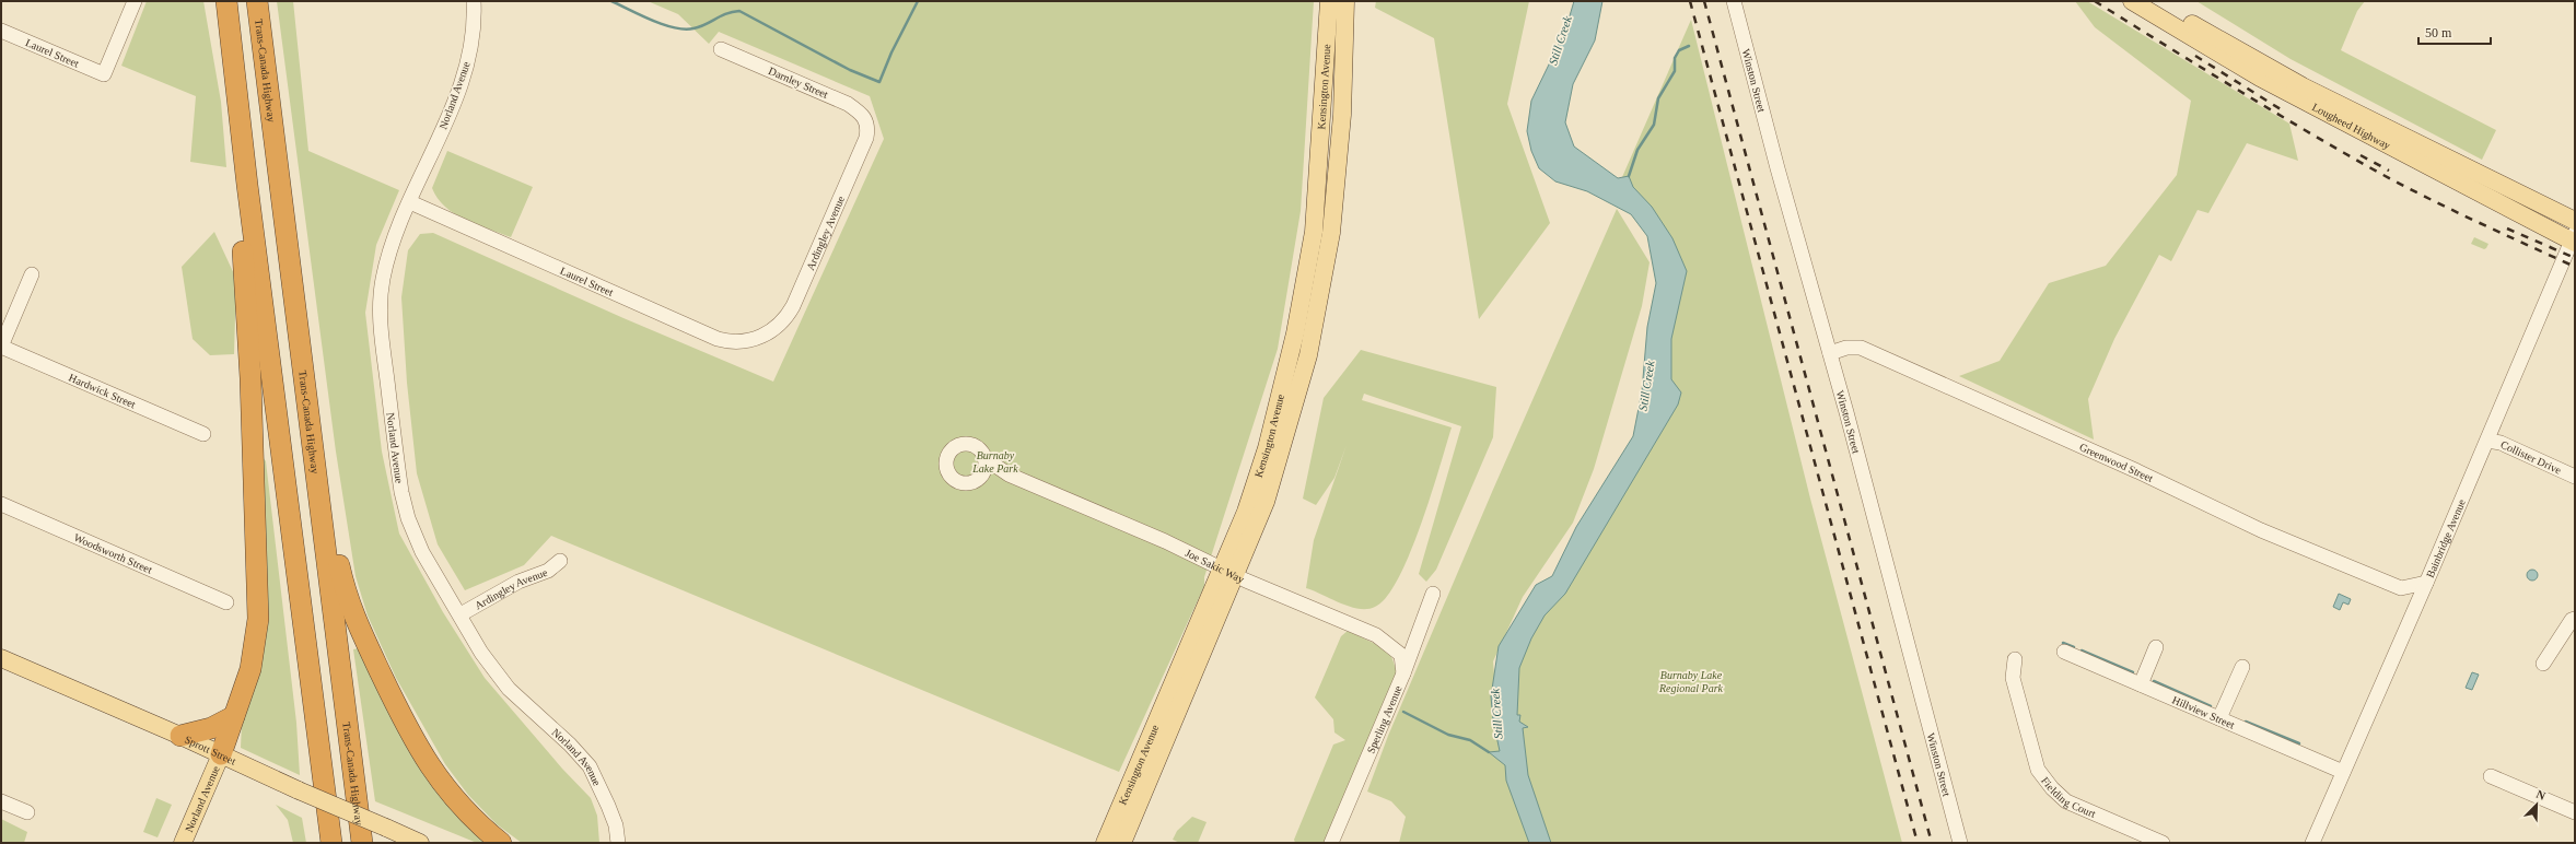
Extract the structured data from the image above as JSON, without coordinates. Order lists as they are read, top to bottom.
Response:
{
  "streets": {
    "highway": ["Trans-Canada Highway"],
    "main road": [
      "Kensington Avenue",
      "Norland Avenue",
      "Lougheed Highway",
      "Sprott Street"
    ],
    "street": [
      "Laurel Street",
      "Winston Street",
      "Darnley Street",
      "Ardingley Avenue",
      "Hardwick Street",
      "Collister Drive",
      "Greenwood Street",
      "Bainbridge Avenue",
      "Woodsworth Street",
      "Joe Sakic Way",
      "Hillview Street",
      "Sperling Avenue",
      "Fielding Court"
    ]
  },
  "crossings": [
    ["Laurel Street", "Norland Avenue"],
    ["Laurel Street", "Ardingley Avenue"],
    ["Winston Street", "Greenwood Street"],
    ["Darnley Street", "Ardingley Avenue"],
    ["Kensington Avenue", "Joe Sakic Way"],
    ["Norland Avenue", "Ardingley Avenue"],
    ["Norland Avenue", "Sprott Street"],
    ["Lougheed Highway", "Bainbridge Avenue"],
    ["Collister Drive", "Bainbridge Avenue"],
    ["Bainbridge Avenue", "Hillview Street"],
    ["Joe Sakic Way", "Sperling Avenue"]
  ],
  "water": ["Still Creek"],
  "parks": ["Burnaby Lake Park", "Burnaby Lake Regional Park"],
  "scale_bar": "50 m",
  "north": "top right"
}
